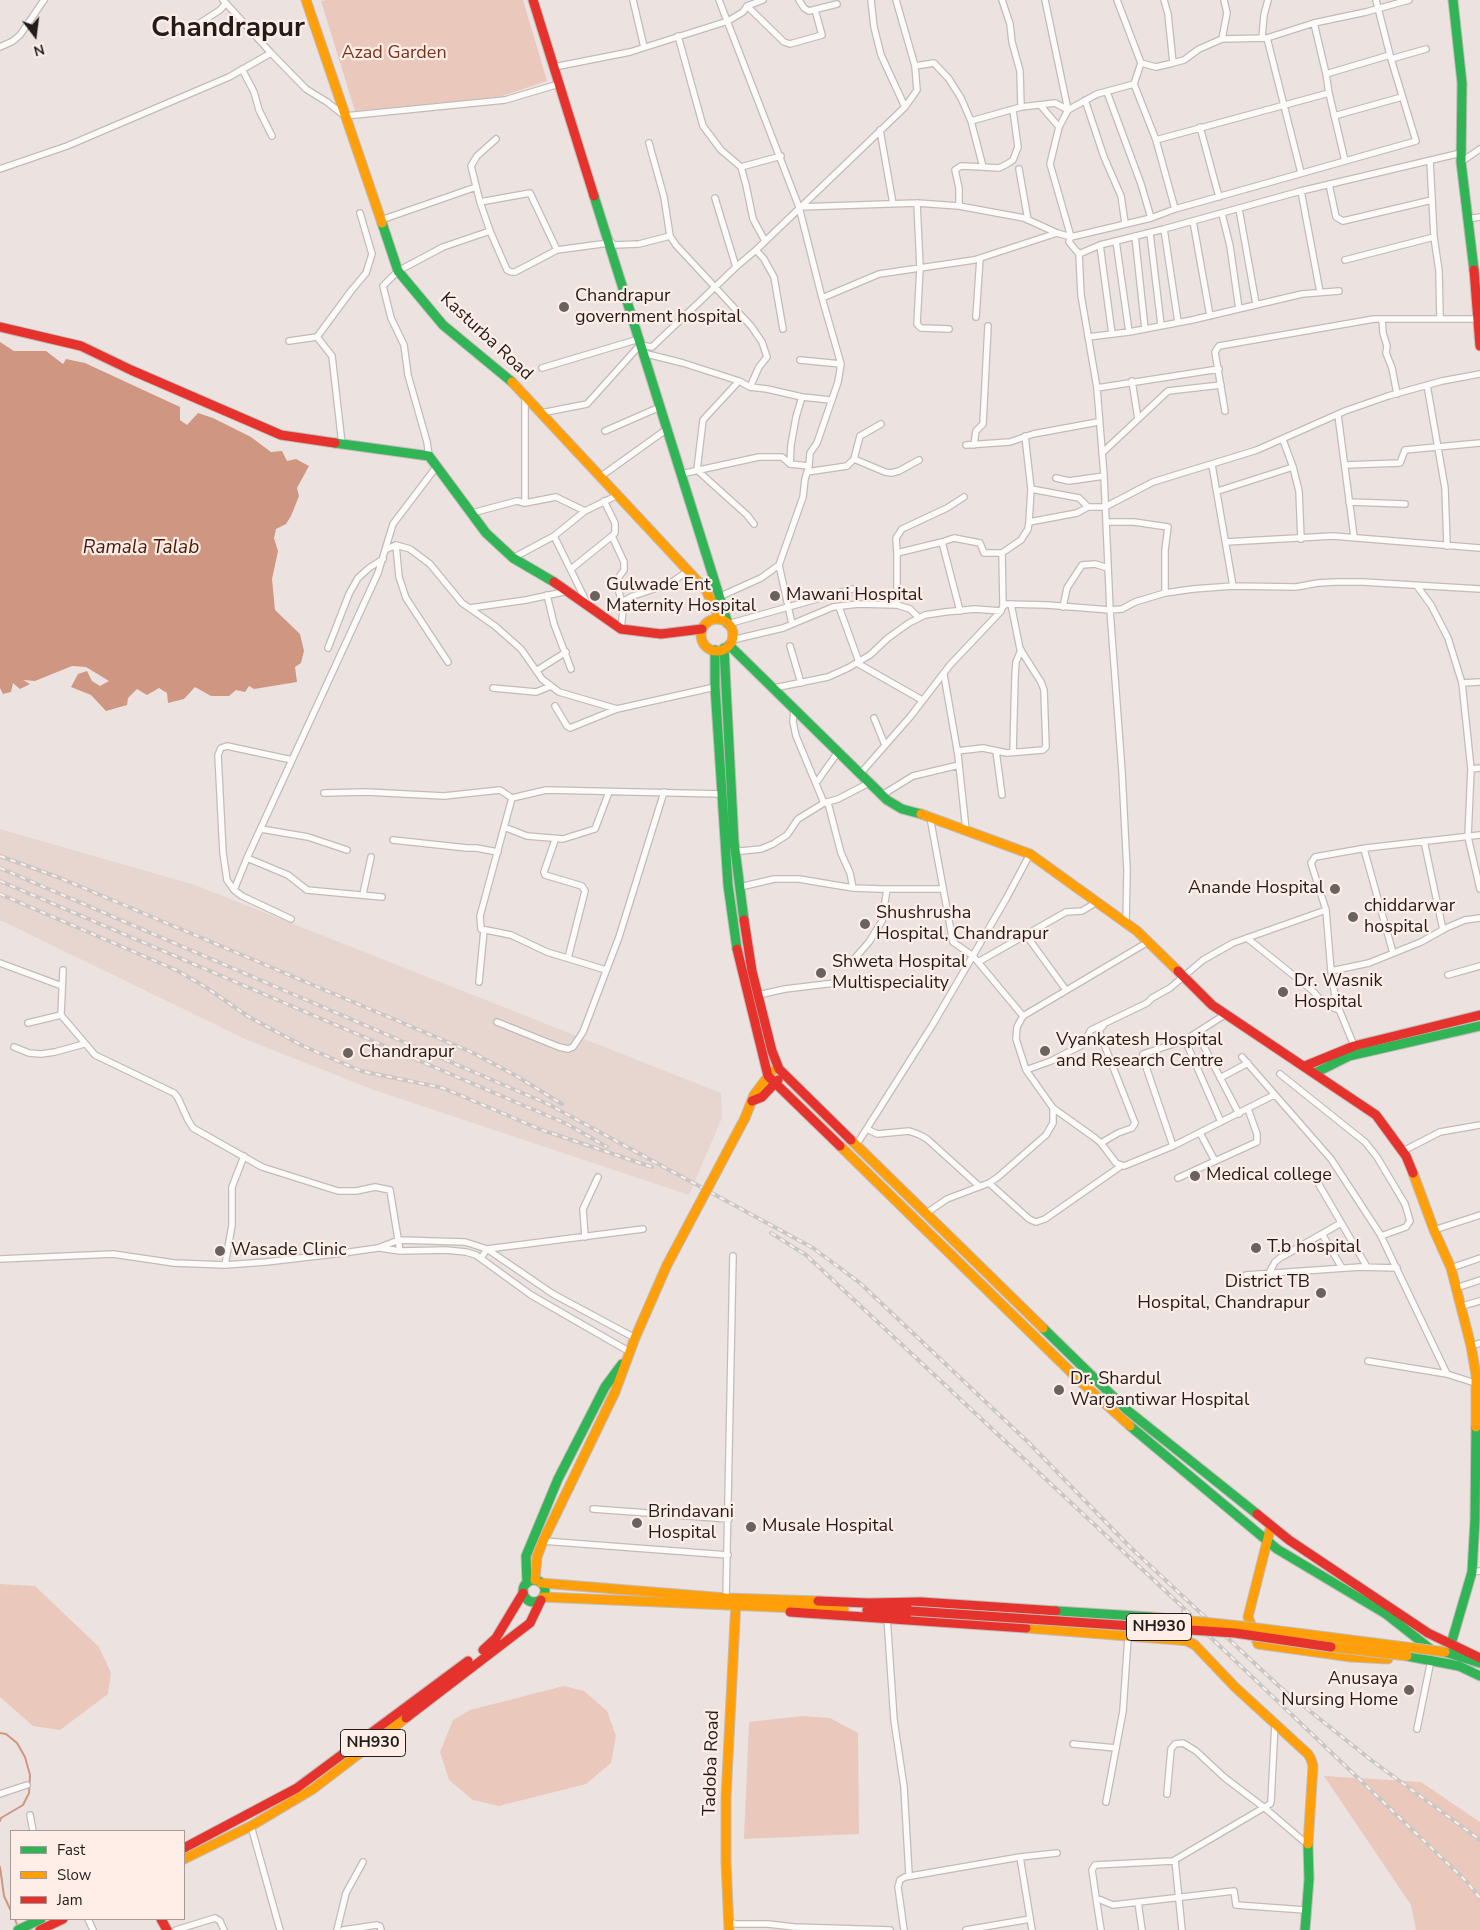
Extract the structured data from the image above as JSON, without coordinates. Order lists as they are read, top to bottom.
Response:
{
  "streets": {
    "main road": ["Kasturba Road", "NH930", "Tadoba Road"]
  },
  "crossings": [
    ["NH930", "Tadoba Road"]
  ],
  "districts": ["Chandrapur"],
  "water": ["Ramala Talab"],
  "parks": ["Azad Garden"],
  "places": [
    "Chandrapur government hospital",
    "Gulwade Ent Maternity Hospital",
    "Mawani Hospital",
    "Anande Hospital",
    "chiddarwar hospital",
    "Shushrusha Hospital, Chandrapur",
    "Shweta Hospital Multispeciality",
    "Dr. Wasnik Hospital",
    "Vyankatesh Hospital and Research Centre",
    "Chandrapur",
    "Medical college",
    "T.b hospital",
    "Wasade Clinic",
    "District TB Hospital, Chandrapur",
    "Dr. Shardul Wargantiwar Hospital",
    "Brindavani Hospital",
    "Musale Hospital",
    "Anusaya Nursing Home"
  ],
  "legend": ["Fast", "Slow", "Jam"],
  "north": "bottom"
}
